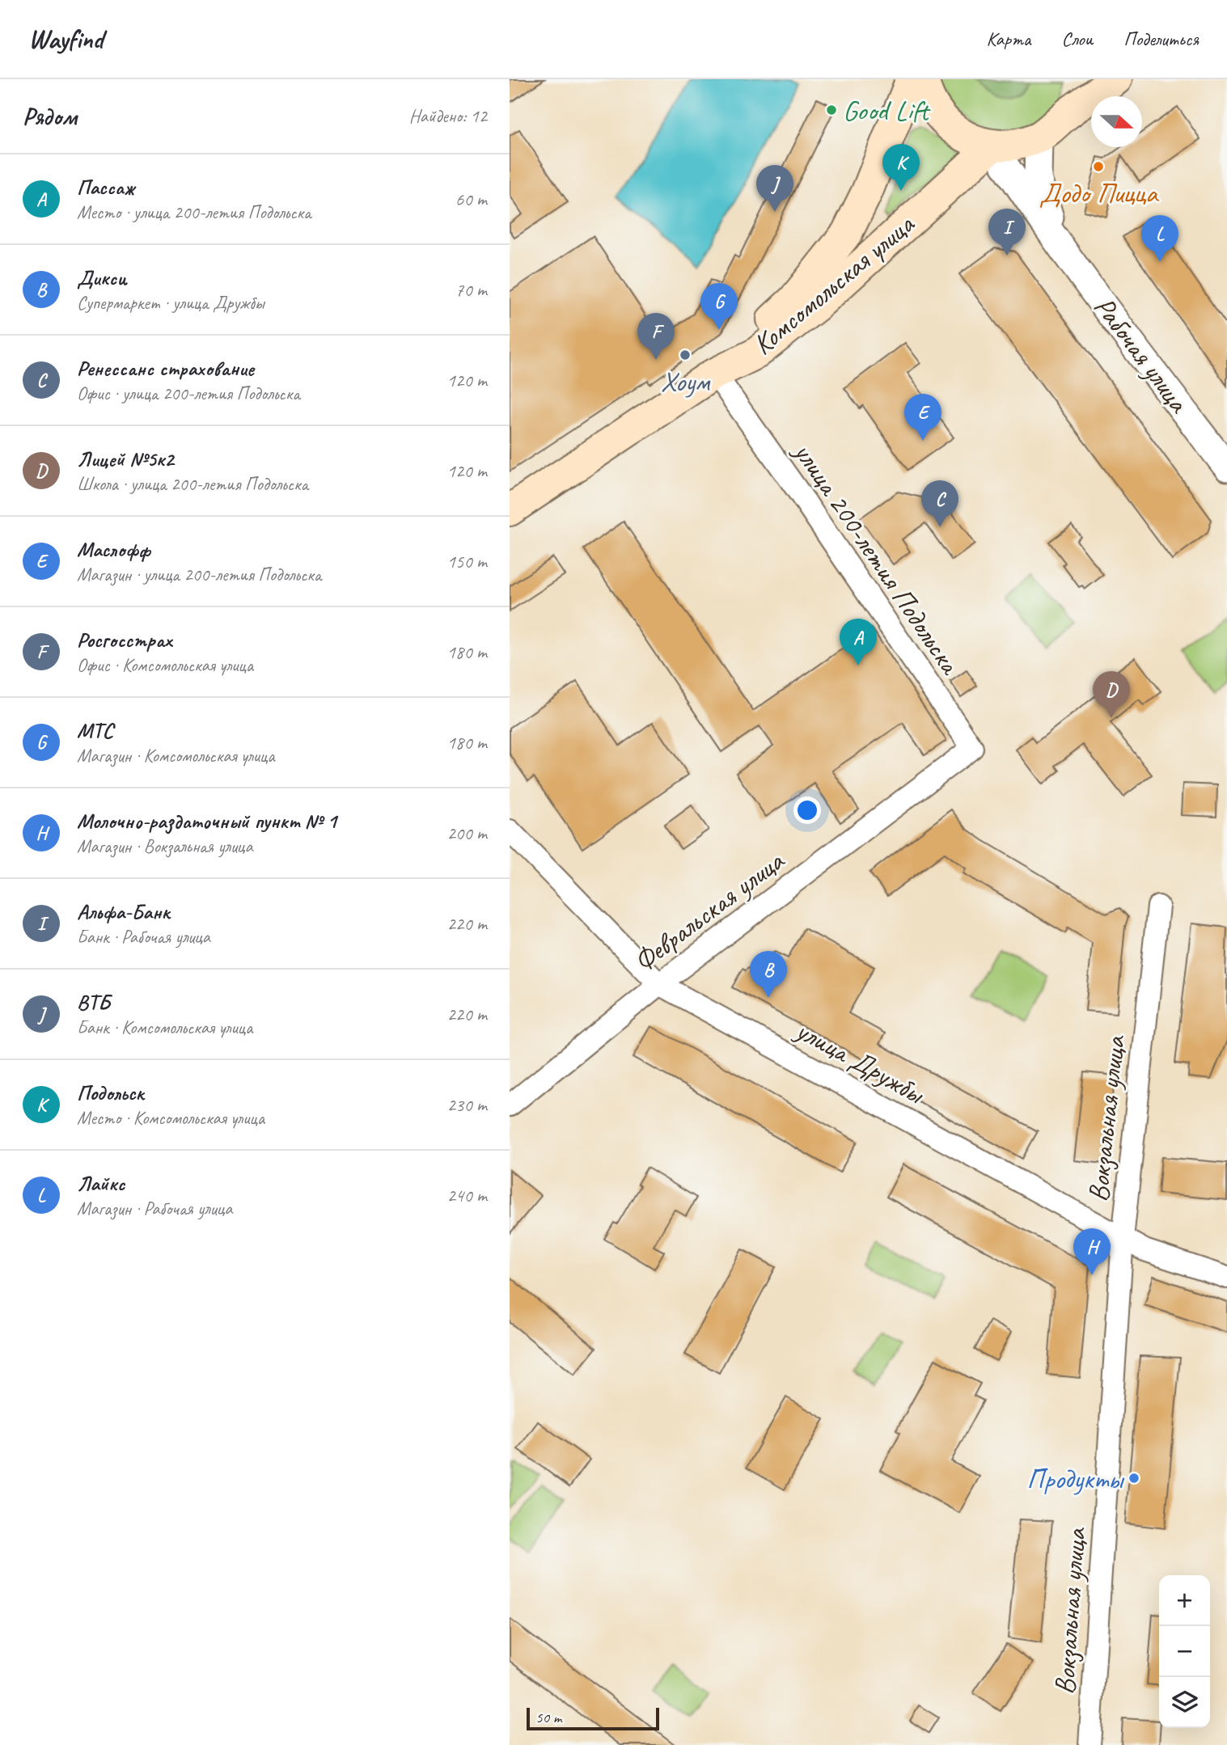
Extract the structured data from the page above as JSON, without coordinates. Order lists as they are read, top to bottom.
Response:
{
  "streets": {
    "main road": ["Комсомольская улица"],
    "street": [
      "Рабочая улица",
      "улица 200-летия Подольска",
      "Февральская улица",
      "улица Дружбы",
      "Вокзальная улица"
    ]
  },
  "crossings": [
    ["Комсомольская улица", "Рабочая улица"],
    ["Комсомольская улица", "улица 200-летия Подольска"],
    ["улица 200-летия Подольска", "Февральская улица"],
    ["Февральская улица", "улица Дружбы"],
    ["улица Дружбы", "Вокзальная улица"]
  ],
  "places": [
    "Good Lift",
    "Додо Пицца",
    "Хоум",
    "Продукты"
  ],
  "scale_bar": "50 m",
  "north": "right",
  "page": {
    "header": "Wayfind",
    "nav": ["Карта", "Слои", "Поделиться"],
    "heading": ["Рядом", "Найдено: 12"],
    "pins": [
      "K",
      "J",
      "I",
      "L",
      "G",
      "F",
      "E",
      "C",
      "A",
      "D",
      "B",
      "H"
    ],
    "list": [
      {
        "mark": "A",
        "name": "Пассаж",
        "note": "Место · улица 200-летия Подольска",
        "value": "60 m"
      },
      {
        "mark": "B",
        "name": "Дикси",
        "note": "Супермаркет · улица Дружбы",
        "value": "70 m"
      },
      {
        "mark": "C",
        "name": "Ренессанс страхование",
        "note": "Офис · улица 200-летия Подольска",
        "value": "120 m"
      },
      {
        "mark": "D",
        "name": "Лицей №5к2",
        "note": "Школа · улица 200-летия Подольска",
        "value": "120 m"
      },
      {
        "mark": "E",
        "name": "Маслофф",
        "note": "Магазин · улица 200-летия Подольска",
        "value": "150 m"
      },
      {
        "mark": "F",
        "name": "Росгосстрах",
        "note": "Офис · Комсомольская улица",
        "value": "180 m"
      },
      {
        "mark": "G",
        "name": "МТС",
        "note": "Магазин · Комсомольская улица",
        "value": "180 m"
      },
      {
        "mark": "H",
        "name": "Молочно-раздаточный пункт № 1",
        "note": "Магазин · Вокзальная улица",
        "value": "200 m"
      },
      {
        "mark": "I",
        "name": "Альфа-Банк",
        "note": "Банк · Рабочая улица",
        "value": "220 m"
      },
      {
        "mark": "J",
        "name": "ВТБ",
        "note": "Банк · Комсомольская улица",
        "value": "220 m"
      },
      {
        "mark": "K",
        "name": "Подольск",
        "note": "Место · Комсомольская улица",
        "value": "230 m"
      },
      {
        "mark": "L",
        "name": "Лайкс",
        "note": "Магазин · Рабочая улица",
        "value": "240 m"
      }
    ],
    "map_buttons": ["+", "−"],
    "scale": "50 m"
  }
}
